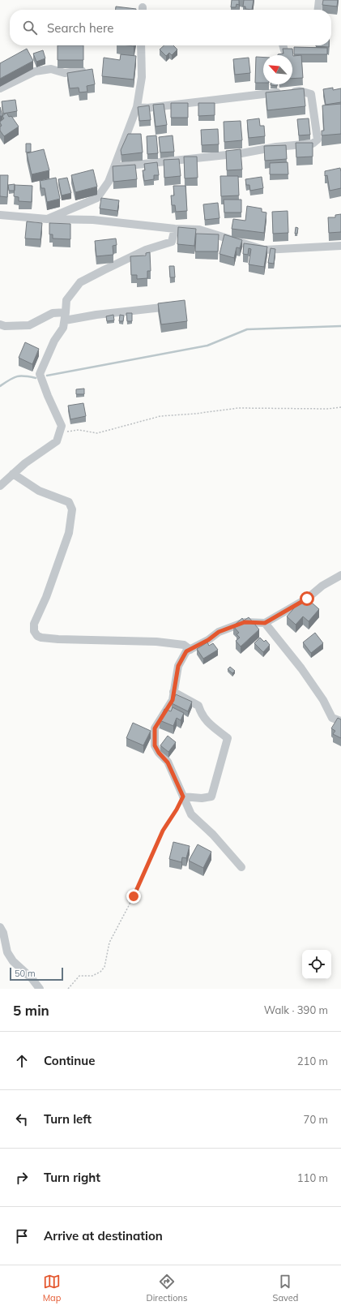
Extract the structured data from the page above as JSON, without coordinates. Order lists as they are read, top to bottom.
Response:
{
  "scale_bar": "50 m",
  "north": "top left",
  "page": {
    "search": "Search here",
    "scale": "50 m",
    "heading": ["5 min", "Walk · 390 m"],
    "list": [
      ["Continue", "210 m"],
      ["Turn left", "70 m"],
      ["Turn right", "110 m"],
      "Arrive at destination"
    ],
    "nav": ["Map", "Directions", "Saved"]
  }
}
